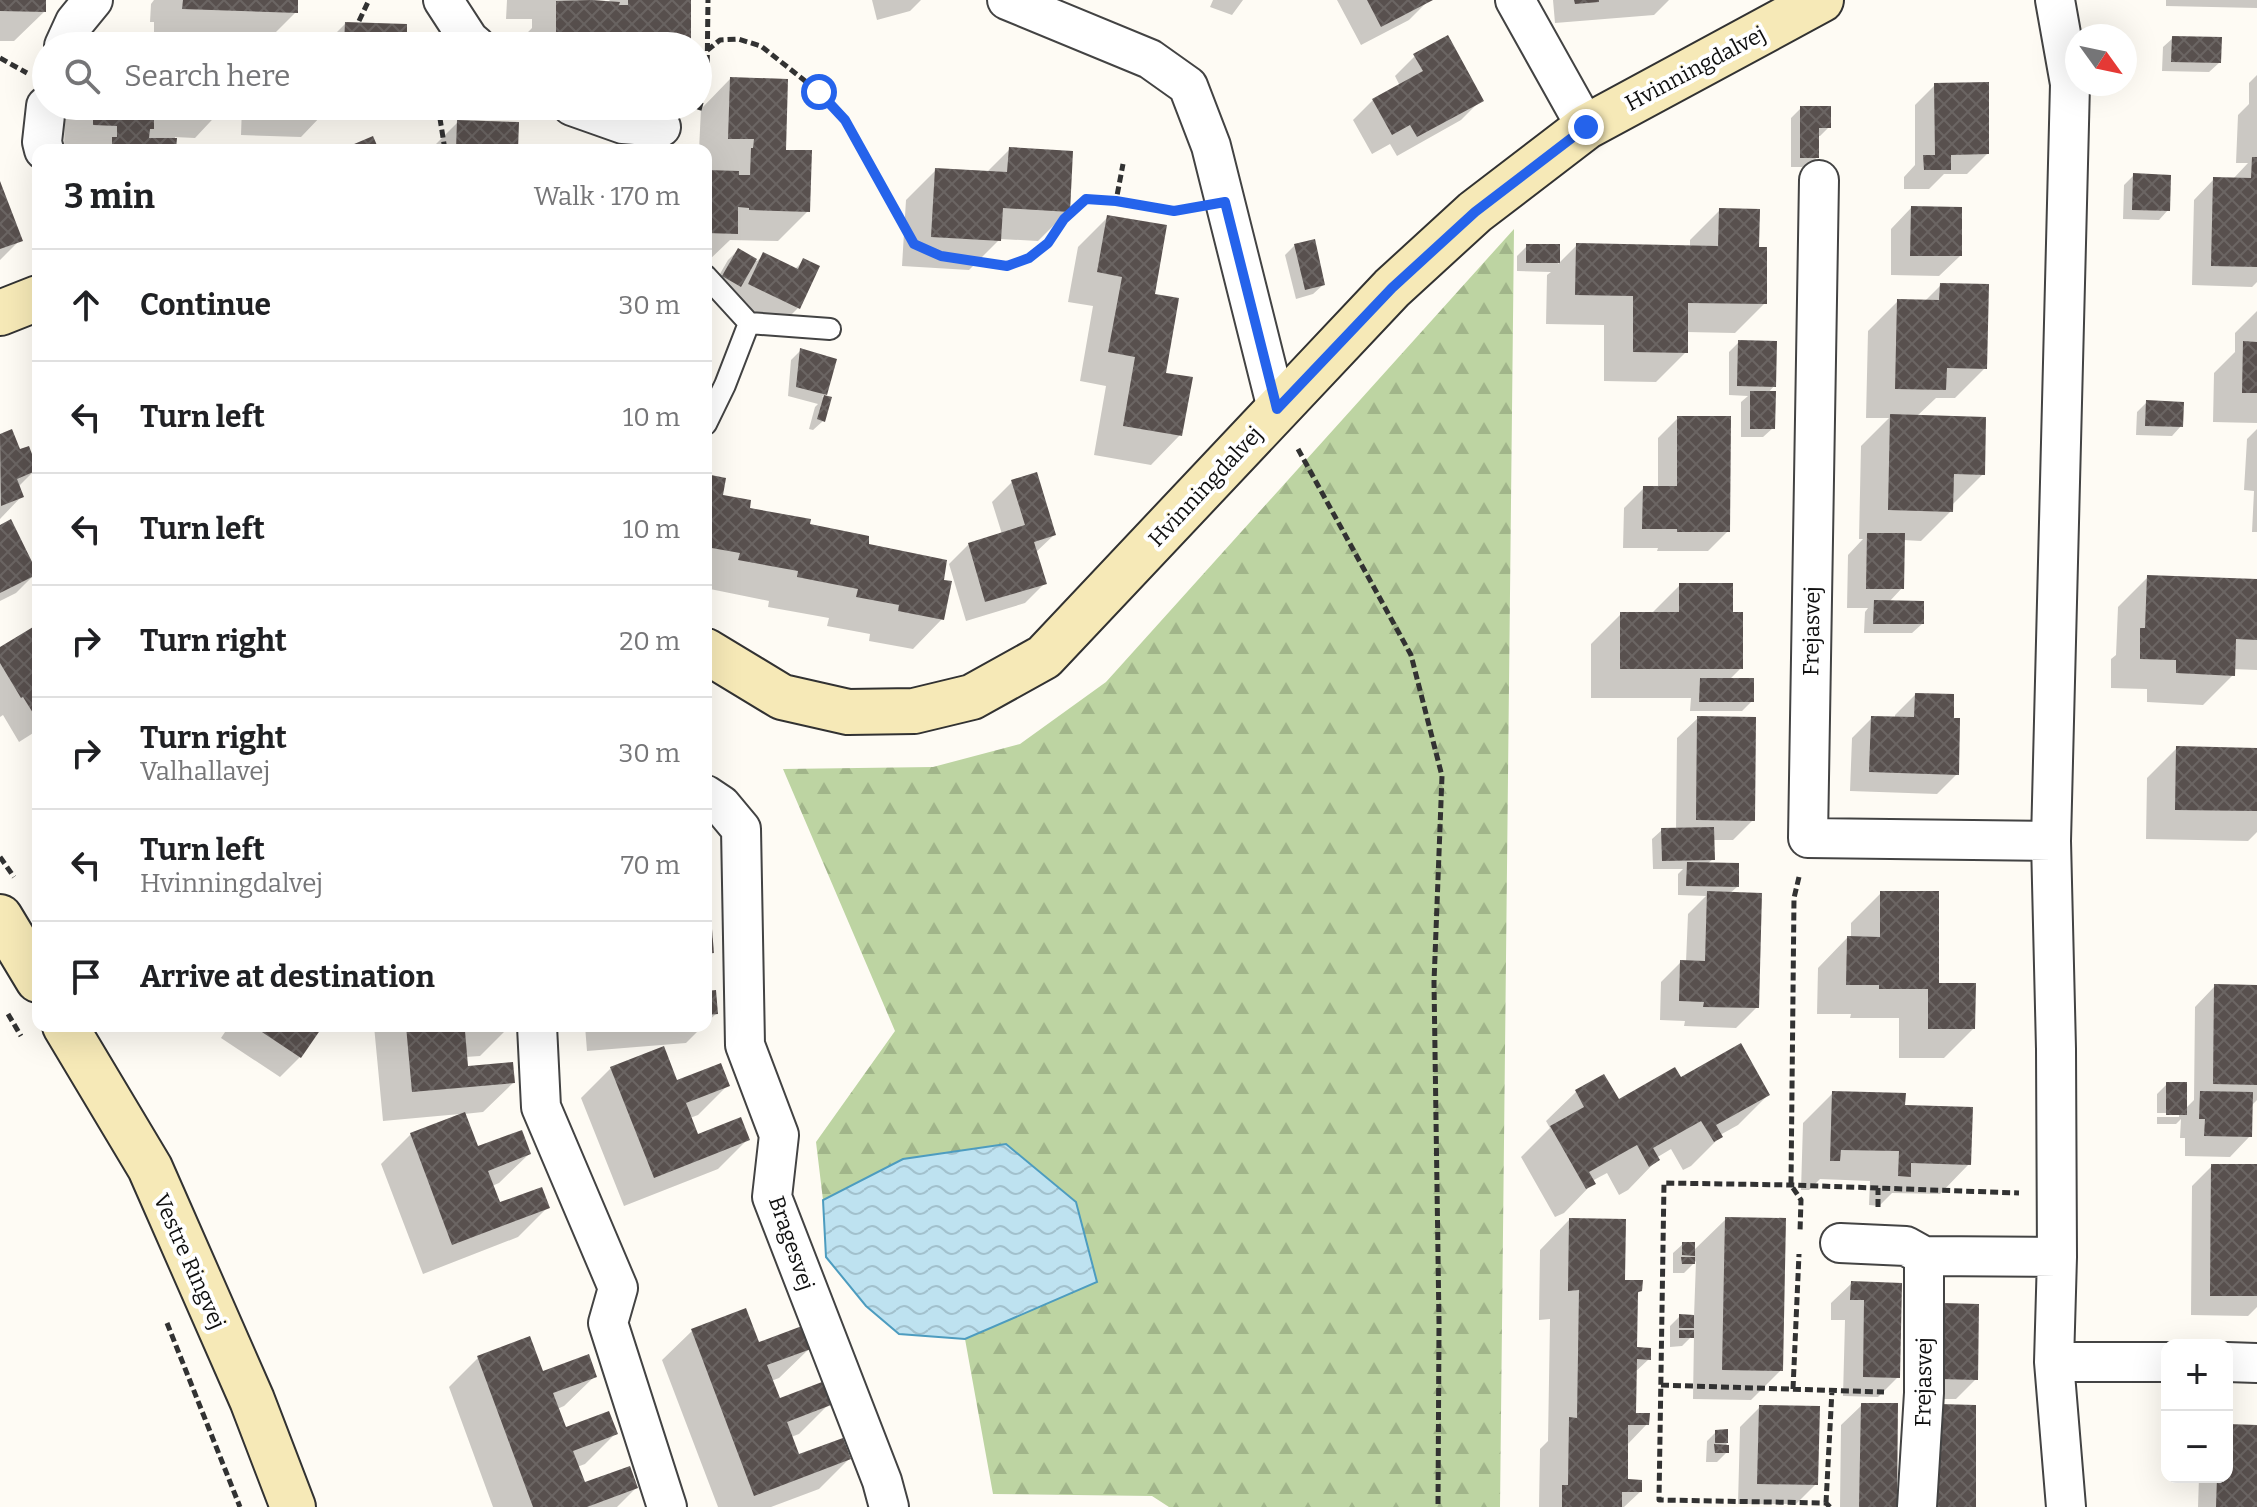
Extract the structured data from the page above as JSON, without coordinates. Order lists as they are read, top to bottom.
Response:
{
  "streets": {
    "street": [
      "Hvinningdalvej",
      "Frejasvej",
      "Bragesvej",
      "Vestre Ringvej"
    ]
  },
  "north": "bottom right",
  "page": {
    "search": "Search here",
    "heading": ["3 min", "Walk · 170 m"],
    "list": [
      ["Continue", "30 m"],
      ["Turn left", "10 m"],
      ["Turn left", "10 m"],
      ["Turn right", "20 m"],
      ["Turn right", "Valhallavej", "30 m"],
      ["Turn left", "Hvinningdalvej", "70 m"],
      "Arrive at destination"
    ],
    "map_buttons": ["+", "−"]
  }
}
